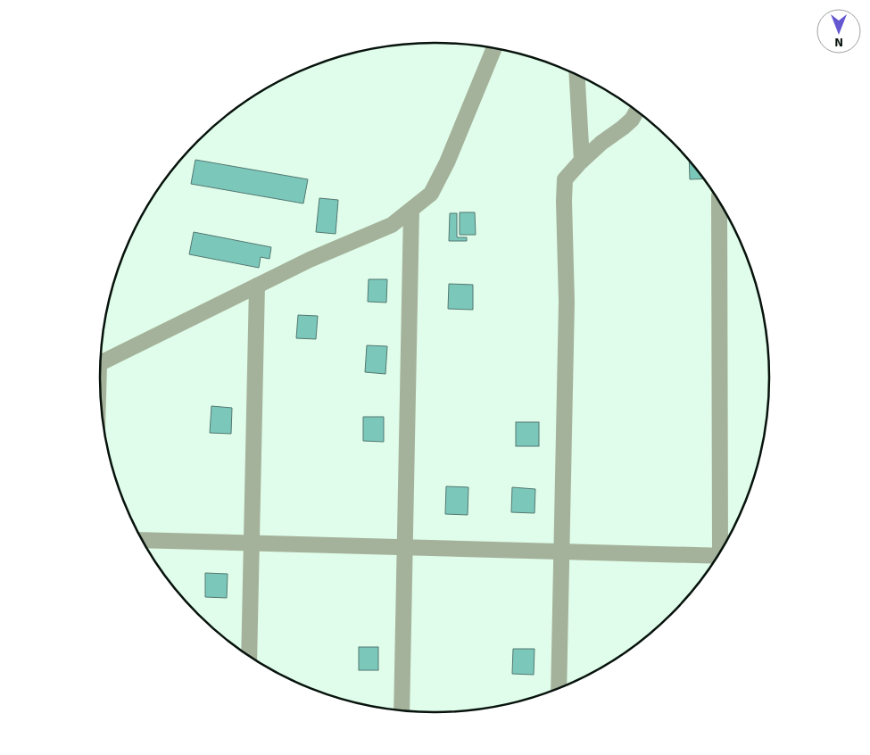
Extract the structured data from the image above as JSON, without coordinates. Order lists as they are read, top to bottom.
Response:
{
  "north": "bottom"
}
